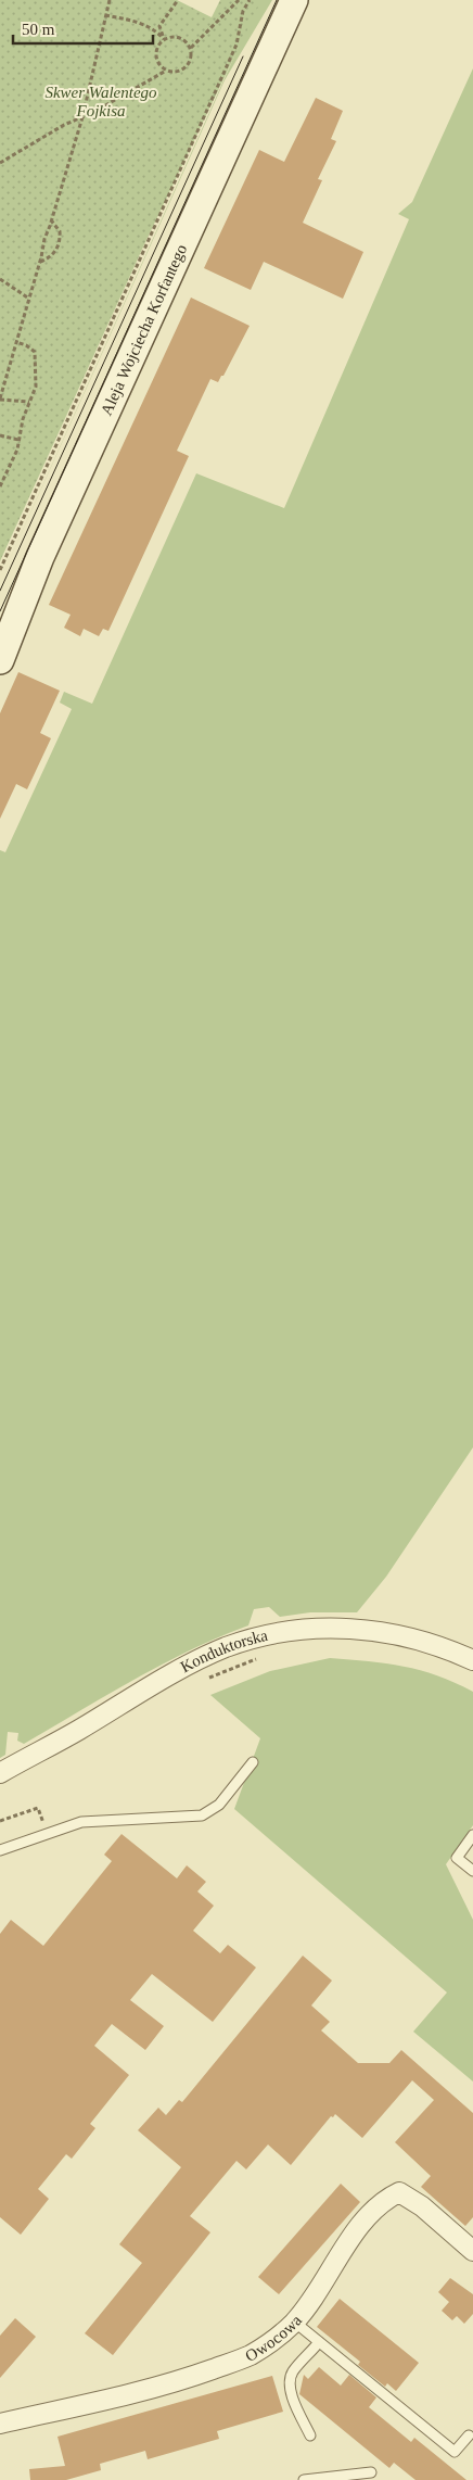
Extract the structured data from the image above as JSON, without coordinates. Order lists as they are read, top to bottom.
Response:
{
  "streets": {
    "main road": ["Aleja Wojciecha Korfantego"],
    "street": ["Konduktorska", "Owocowa"]
  },
  "parks": ["Skwer Walentego Fojkisa"],
  "scale_bar": "50 m"
}
